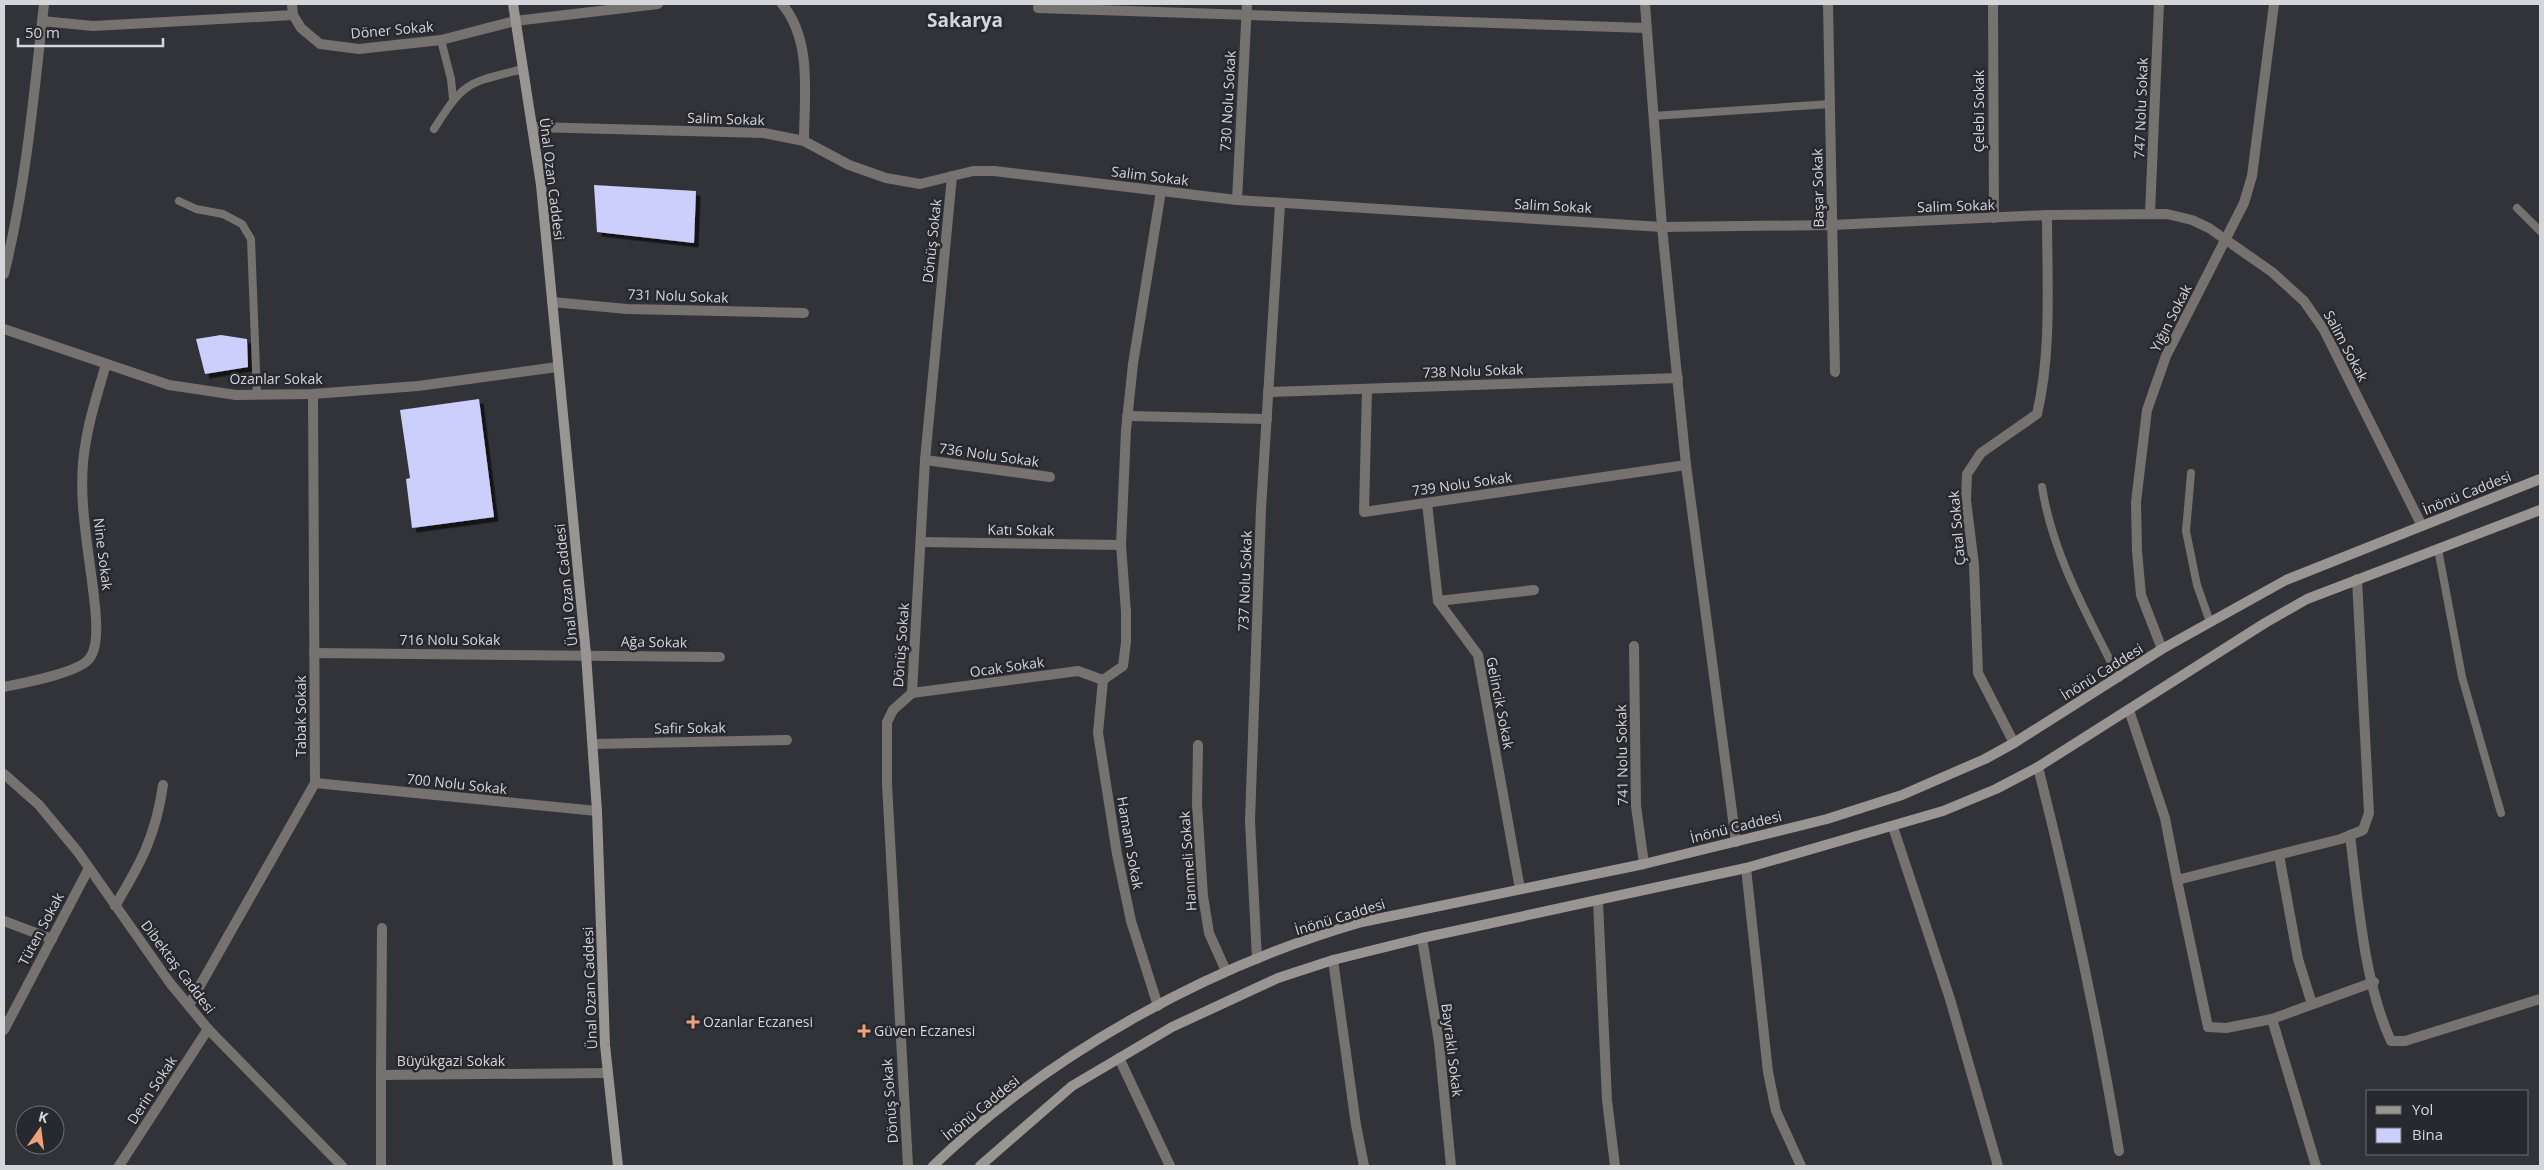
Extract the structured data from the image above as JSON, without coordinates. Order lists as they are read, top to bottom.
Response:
{
  "streets": {
    "main road": ["Ünal Ozan Caddesi", "İnönü Caddesi"],
    "street": [
      "Döner Sokak",
      "730 Nolu Sokak",
      "747 Nolu Sokak",
      "Çelebi Sokak",
      "Salim Sokak",
      "Başar Sokak",
      "Dönüş Sokak",
      "731 Nolu Sokak",
      "Yığın Sokak",
      "738 Nolu Sokak",
      "Ozanlar Sokak",
      "736 Nolu Sokak",
      "739 Nolu Sokak",
      "Çatal Sokak",
      "Katı Sokak",
      "Nine Sokak",
      "737 Nolu Sokak",
      "716 Nolu Sokak",
      "Ağa Sokak",
      "Ocak Sokak",
      "Gelincik Sokak",
      "Tabak Sokak",
      "Safir Sokak",
      "741 Nolu Sokak",
      "700 Nolu Sokak",
      "Hamam Sokak",
      "Hanımeli Sokak",
      "Tüten Sokak",
      "Dibektaş Caddesi",
      "Bayraklı Sokak",
      "Büyükgazi Sokak",
      "Derin Sokak"
    ]
  },
  "crossings": [
    ["Döner Sokak", "Ünal Ozan Caddesi"],
    ["730 Nolu Sokak", "Salim Sokak"],
    ["747 Nolu Sokak", "Salim Sokak"],
    ["Çelebi Sokak", "Salim Sokak"],
    ["Salim Sokak", "Ünal Ozan Caddesi"],
    ["Salim Sokak", "Başar Sokak"],
    ["Salim Sokak", "Dönüş Sokak"],
    ["Salim Sokak", "Yığın Sokak"],
    ["Salim Sokak", "İnönü Caddesi"],
    ["Salim Sokak", "Çatal Sokak"],
    ["Salim Sokak", "737 Nolu Sokak"],
    ["Ünal Ozan Caddesi", "731 Nolu Sokak"],
    ["Ünal Ozan Caddesi", "Ozanlar Sokak"],
    ["Ünal Ozan Caddesi", "716 Nolu Sokak"],
    ["Ünal Ozan Caddesi", "Ağa Sokak"],
    ["Ünal Ozan Caddesi", "Safir Sokak"],
    ["Ünal Ozan Caddesi", "700 Nolu Sokak"],
    ["Ünal Ozan Caddesi", "Büyükgazi Sokak"],
    ["Dönüş Sokak", "736 Nolu Sokak"],
    ["Dönüş Sokak", "Katı Sokak"],
    ["Dönüş Sokak", "Ocak Sokak"],
    ["Yığın Sokak", "İnönü Caddesi"],
    ["738 Nolu Sokak", "739 Nolu Sokak"],
    ["738 Nolu Sokak", "737 Nolu Sokak"],
    ["Ozanlar Sokak", "Nine Sokak"],
    ["Ozanlar Sokak", "Tabak Sokak"],
    ["739 Nolu Sokak", "Gelincik Sokak"],
    ["İnönü Caddesi", "Çatal Sokak"],
    ["İnönü Caddesi", "737 Nolu Sokak"],
    ["İnönü Caddesi", "Gelincik Sokak"],
    ["İnönü Caddesi", "741 Nolu Sokak"],
    ["İnönü Caddesi", "Hamam Sokak"],
    ["İnönü Caddesi", "Hanımeli Sokak"],
    ["716 Nolu Sokak", "Ağa Sokak"],
    ["716 Nolu Sokak", "Tabak Sokak"],
    ["Ocak Sokak", "Hamam Sokak"],
    ["Tabak Sokak", "700 Nolu Sokak"],
    ["Tüten Sokak", "Dibektaş Caddesi"],
    ["Dibektaş Caddesi", "Derin Sokak"]
  ],
  "districts": ["Sakarya"],
  "places": {
    "health": ["Ozanlar Eczanesi", "Güven Eczanesi"]
  },
  "legend": ["Yol", "Bina"],
  "scale_bar": "50 m",
  "north": "top"
}
